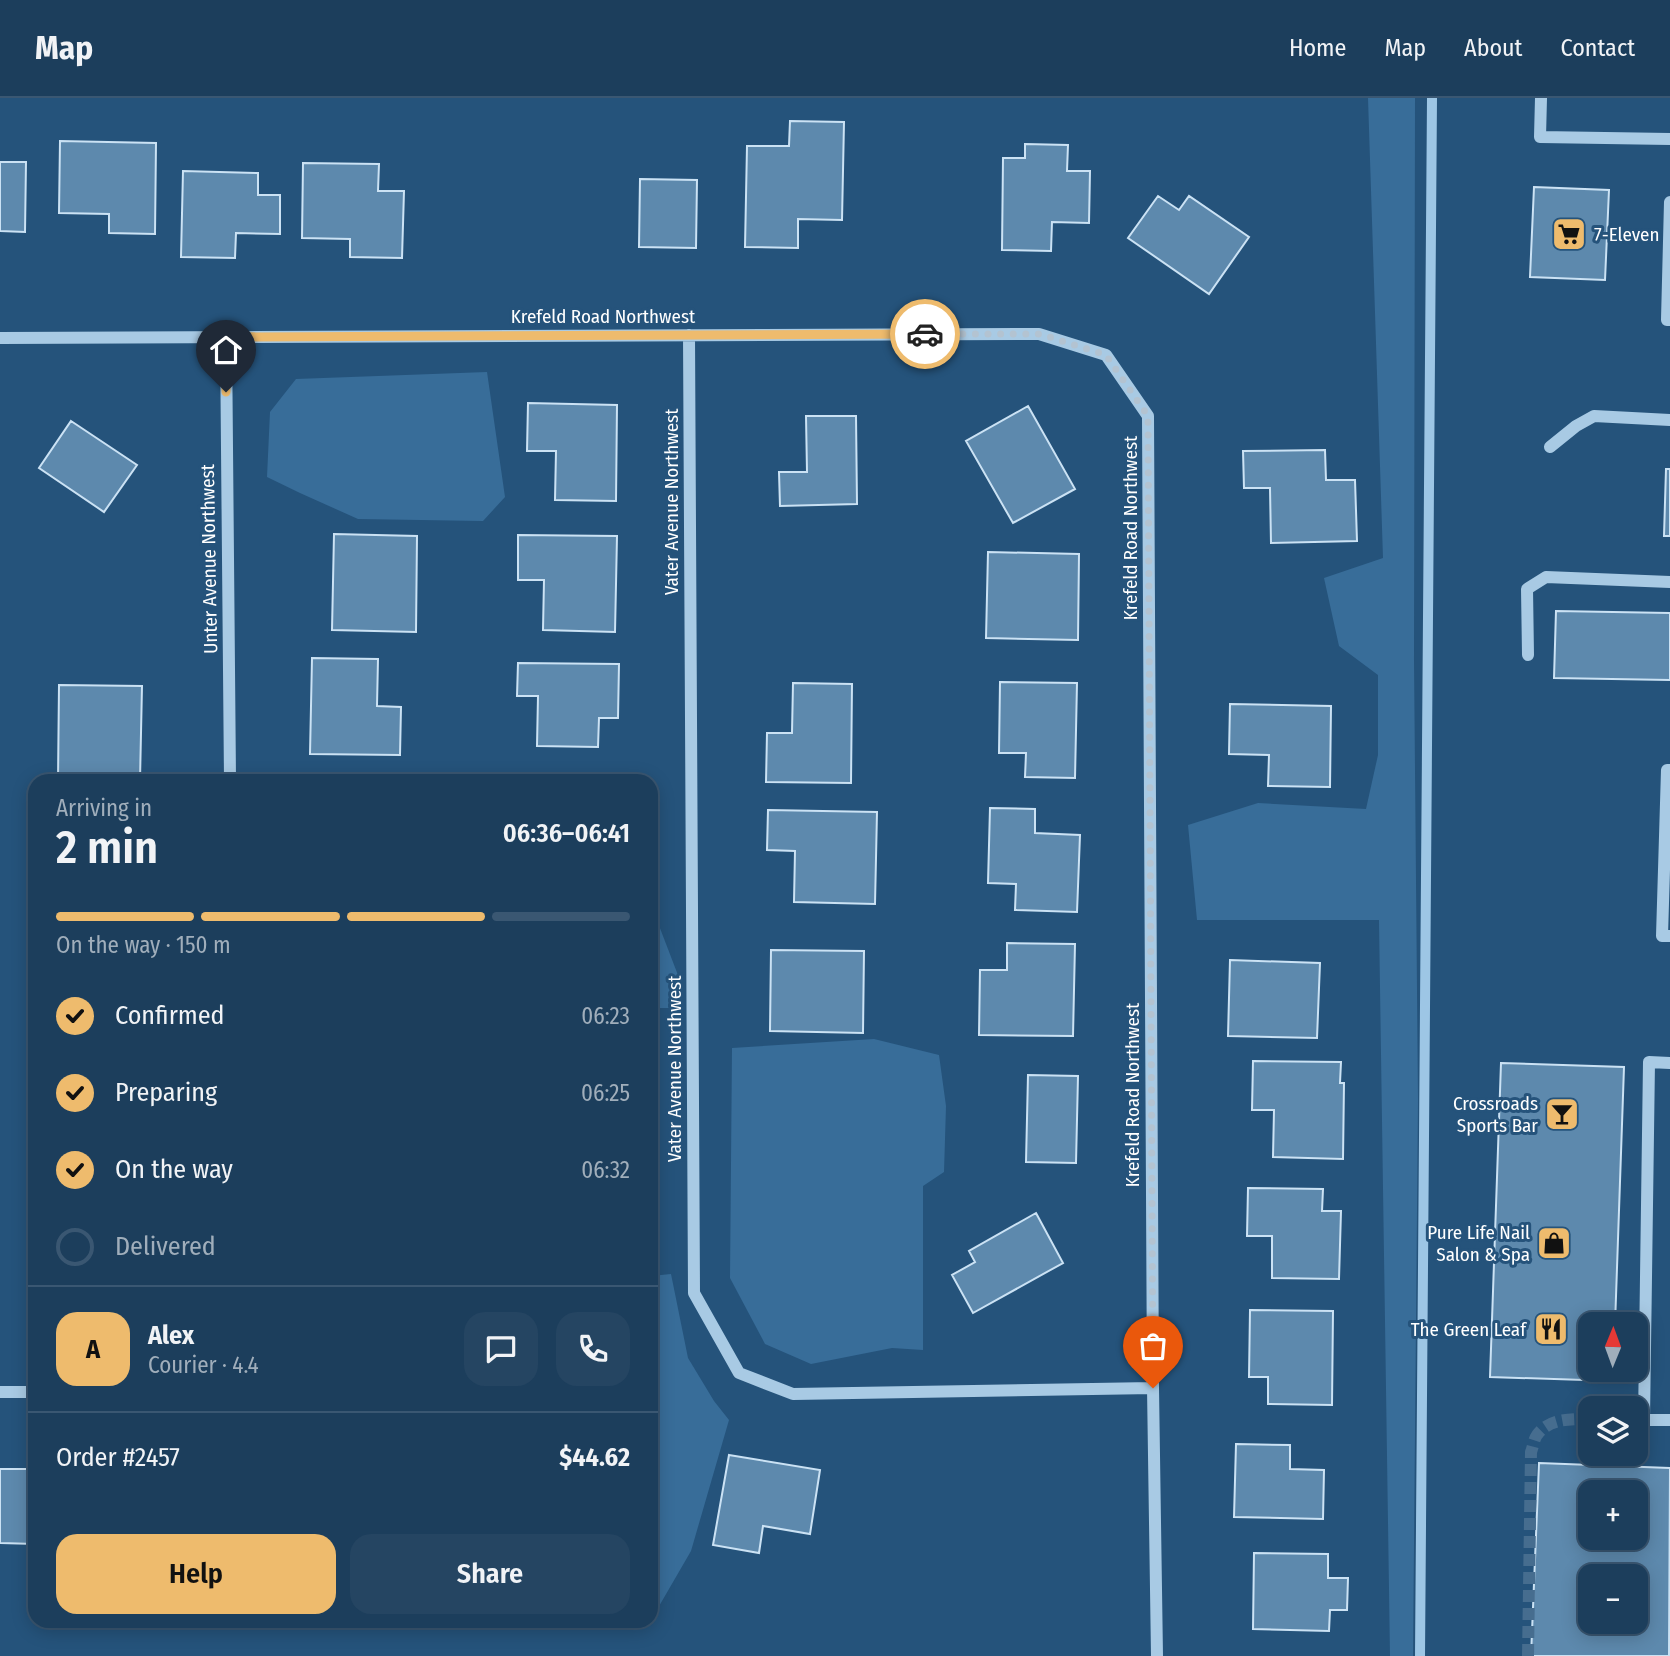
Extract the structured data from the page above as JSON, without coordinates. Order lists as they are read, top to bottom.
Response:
{
  "streets": {
    "street": ["Krefeld Road Northwest", "Vater Avenue Northwest", "Unter Avenue Northwest"]
  },
  "crossings": [
    ["Krefeld Road Northwest", "Vater Avenue Northwest"],
    ["Krefeld Road Northwest", "Unter Avenue Northwest"]
  ],
  "places": {
    "supermarket": ["7-Eleven"],
    "bar": ["Crossroads Sports Bar"],
    "shop": ["Pure Life Nail Salon & Spa"],
    "restaurant": ["The Green Leaf"]
  },
  "north": "top",
  "page": {
    "header": "Map",
    "nav": [
      "Home",
      "Map",
      "About",
      "Contact"
    ],
    "heading": ["2 min", "Arriving in", "06:36–06:41"],
    "panel": [
      "Alex",
      "Courier · 4.4",
      "Order #2457",
      "$44.62"
    ],
    "bar": "On the way · 150 m",
    "list": [
      ["Confirmed", "06:23"],
      ["Preparing", "06:25"],
      ["On the way", "06:32"],
      "Delivered"
    ],
    "map_buttons": ["+", "−"],
    "round": "A",
    "buttons": ["Help", "Share"]
  }
}
